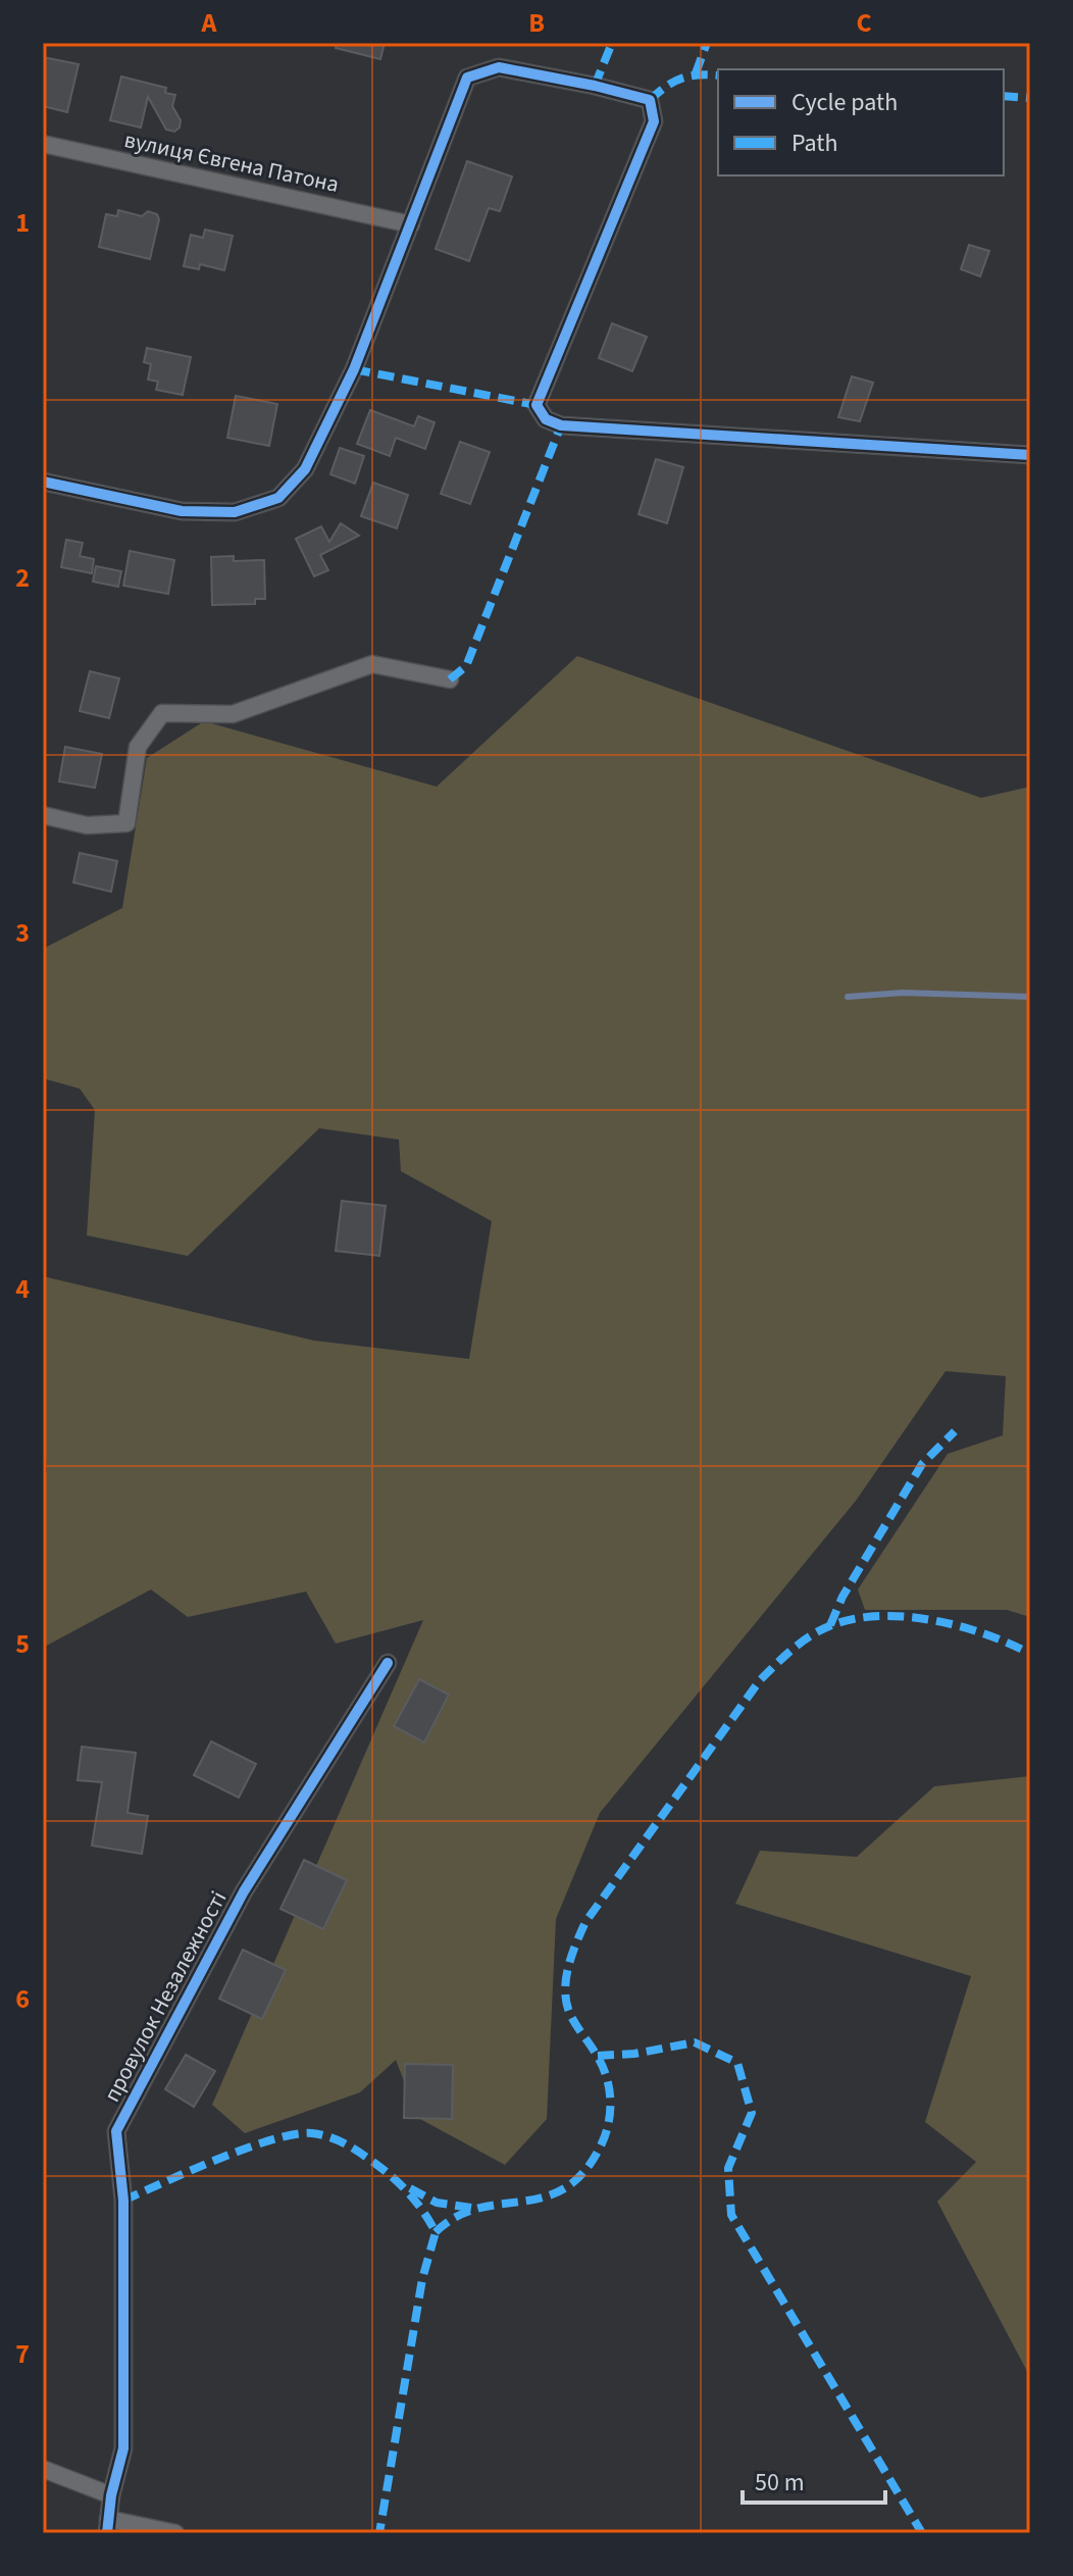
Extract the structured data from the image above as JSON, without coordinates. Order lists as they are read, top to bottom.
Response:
{
  "streets": {
    "street": ["вулиця Євгена Патона", "провулок Незалежності"]
  },
  "legend": ["Cycle path", "Path"],
  "scale_bar": "50 m",
  "grid": {
    "columns": ["A", "B", "C"],
    "rows": [
      "1",
      "2",
      "3",
      "4",
      "5",
      "6",
      "7"
    ]
  }
}
